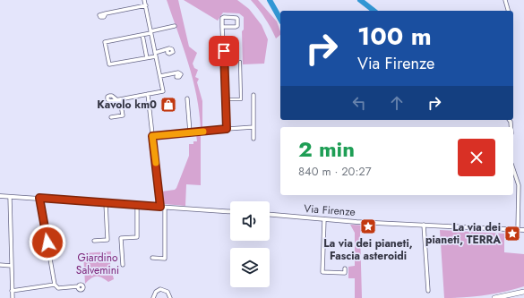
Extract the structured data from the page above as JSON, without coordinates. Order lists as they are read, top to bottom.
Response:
{
  "streets": {
    "street": ["Via Firenze"]
  },
  "parks": ["Giardino Salvemini"],
  "places": {
    "shop": ["Kavolo km0"],
    "place": ["La via dei pianeti, Fascia asteroidi", "La via dei pianeti, TERRA"]
  },
  "page": {
    "turn": ["100 m", "Via Firenze"],
    "heading": ["2 min", "840 m · 20:27"]
  }
}
